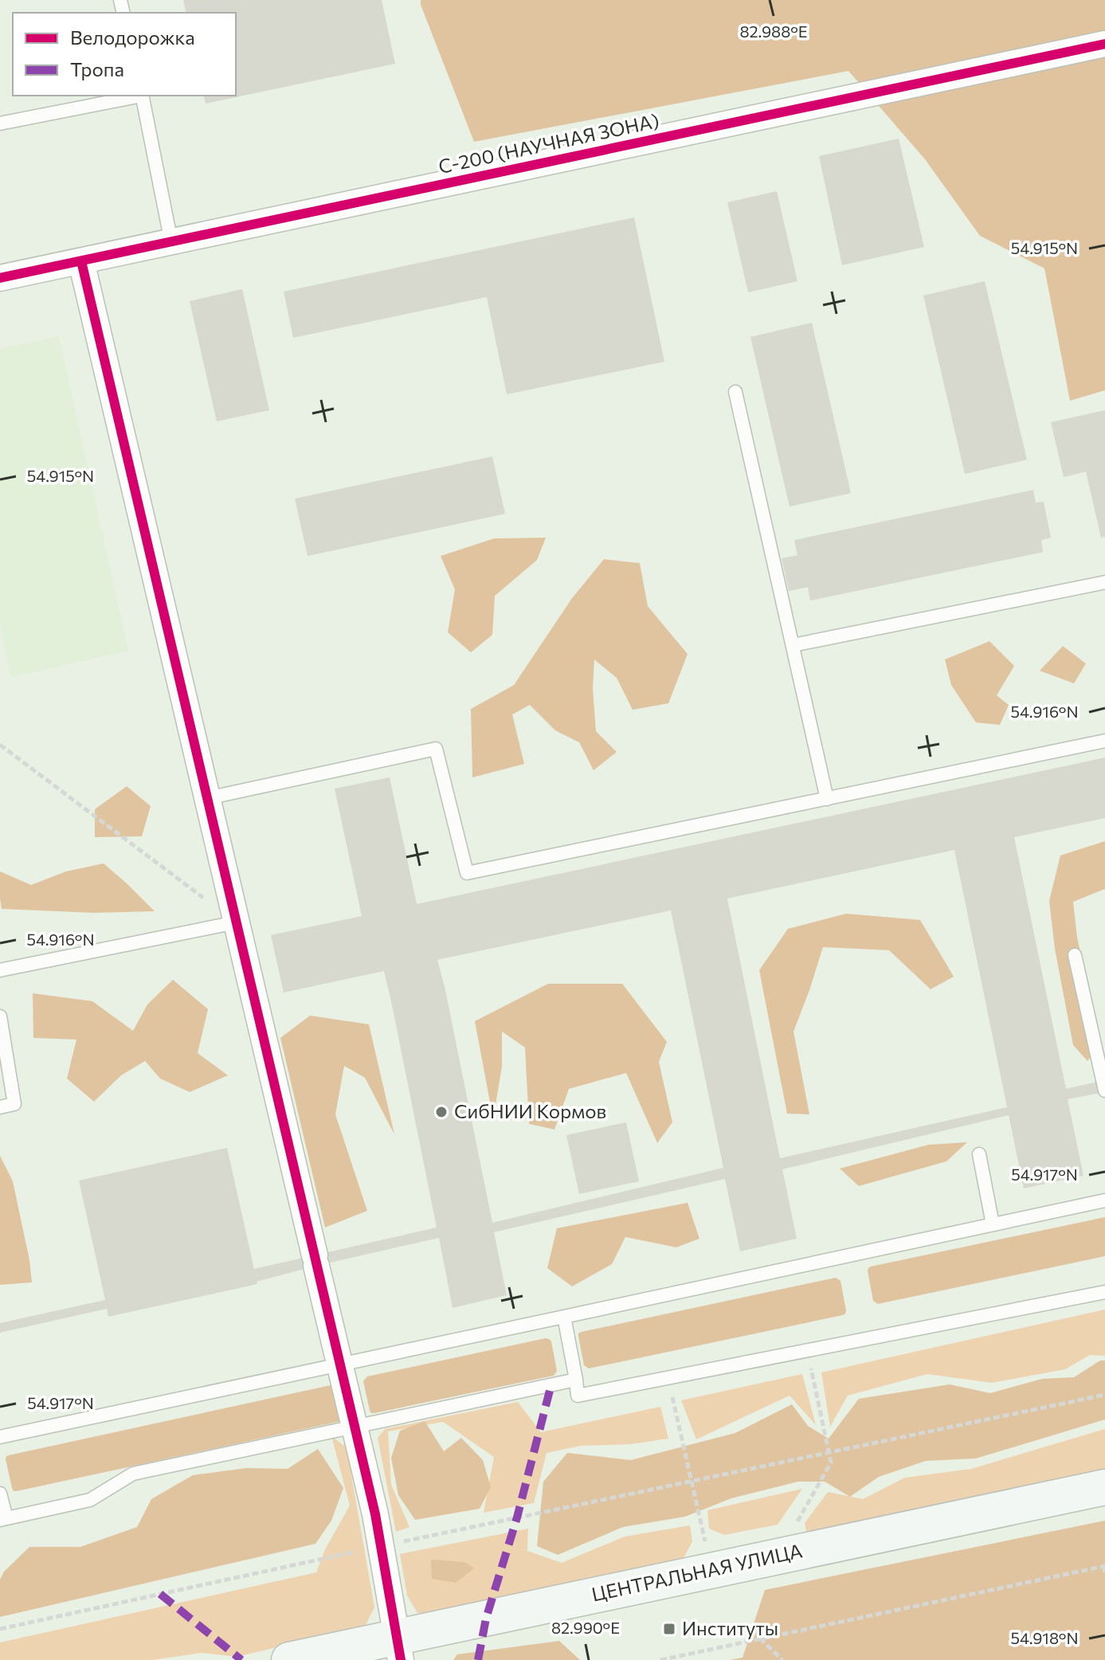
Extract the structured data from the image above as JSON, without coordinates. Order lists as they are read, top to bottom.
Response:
{
  "streets": {
    "main road": ["ЦЕНТРАЛЬНАЯ УЛИЦА"],
    "street": ["С-200 (НАУЧНАЯ ЗОНА)"]
  },
  "places": {
    "other": ["СибНИИ Кормов"],
    "transit": ["Институты"]
  },
  "legend": ["Велодорожка", "Тропа"],
  "coordinates": [
    "82.988°E",
    "54.915°N",
    "54.916°N",
    "54.917°N",
    "82.990°E",
    "54.918°N"
  ]
}
